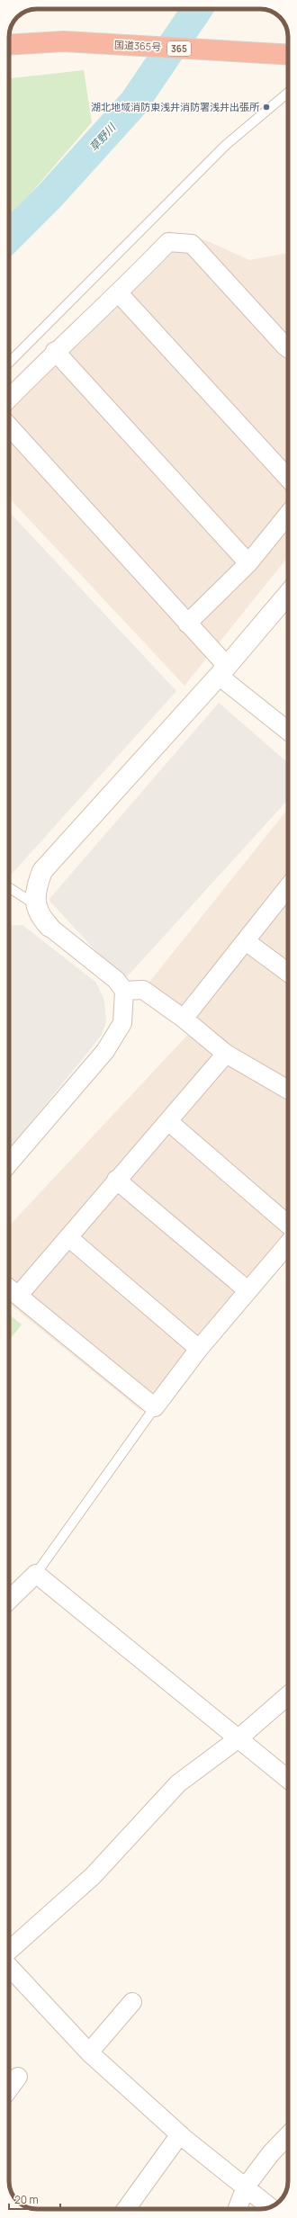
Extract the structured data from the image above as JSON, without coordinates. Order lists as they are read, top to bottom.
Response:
{
  "streets": {
    "highway": ["国道365号", "365"]
  },
  "water": ["草野川"],
  "places": ["湖北地域消防東浅井消防署浅井出張所"],
  "scale_bar": "20 m"
}
